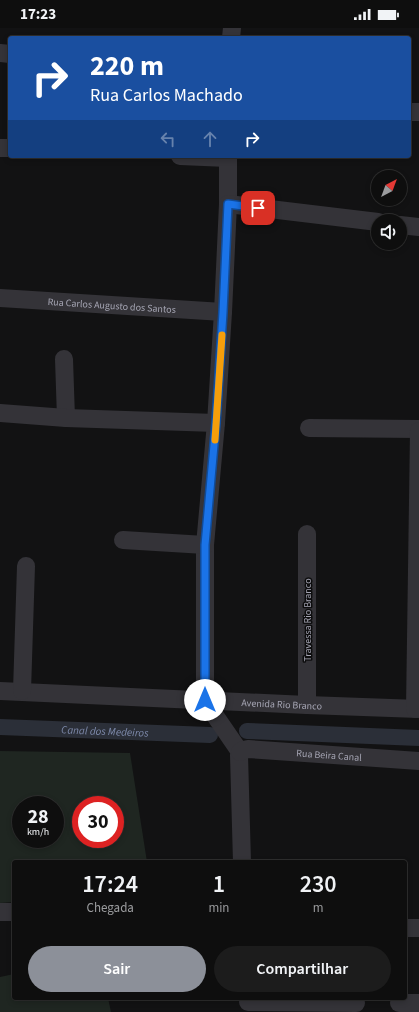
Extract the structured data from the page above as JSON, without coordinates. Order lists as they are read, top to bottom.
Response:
{
  "streets": {
    "street": [
      "Rua Carlos Augusto dos Santos",
      "Travessa Rio Branco",
      "Avenida Rio Branco",
      "Rua Beira Canal"
    ]
  },
  "crossings": [
    ["Travessa Rio Branco", "Avenida Rio Branco"]
  ],
  "water": ["Canal dos Medeiros"],
  "north": "top right",
  "page": {
    "status": "17:23",
    "turn": ["220 m", "Rua Carlos Machado"],
    "speed": "28 km/h",
    "limit": "30",
    "eta": [
      "17:24",
      "Chegada",
      "1",
      "min",
      "230",
      "m"
    ],
    "buttons": ["Sair", "Compartilhar"]
  }
}
